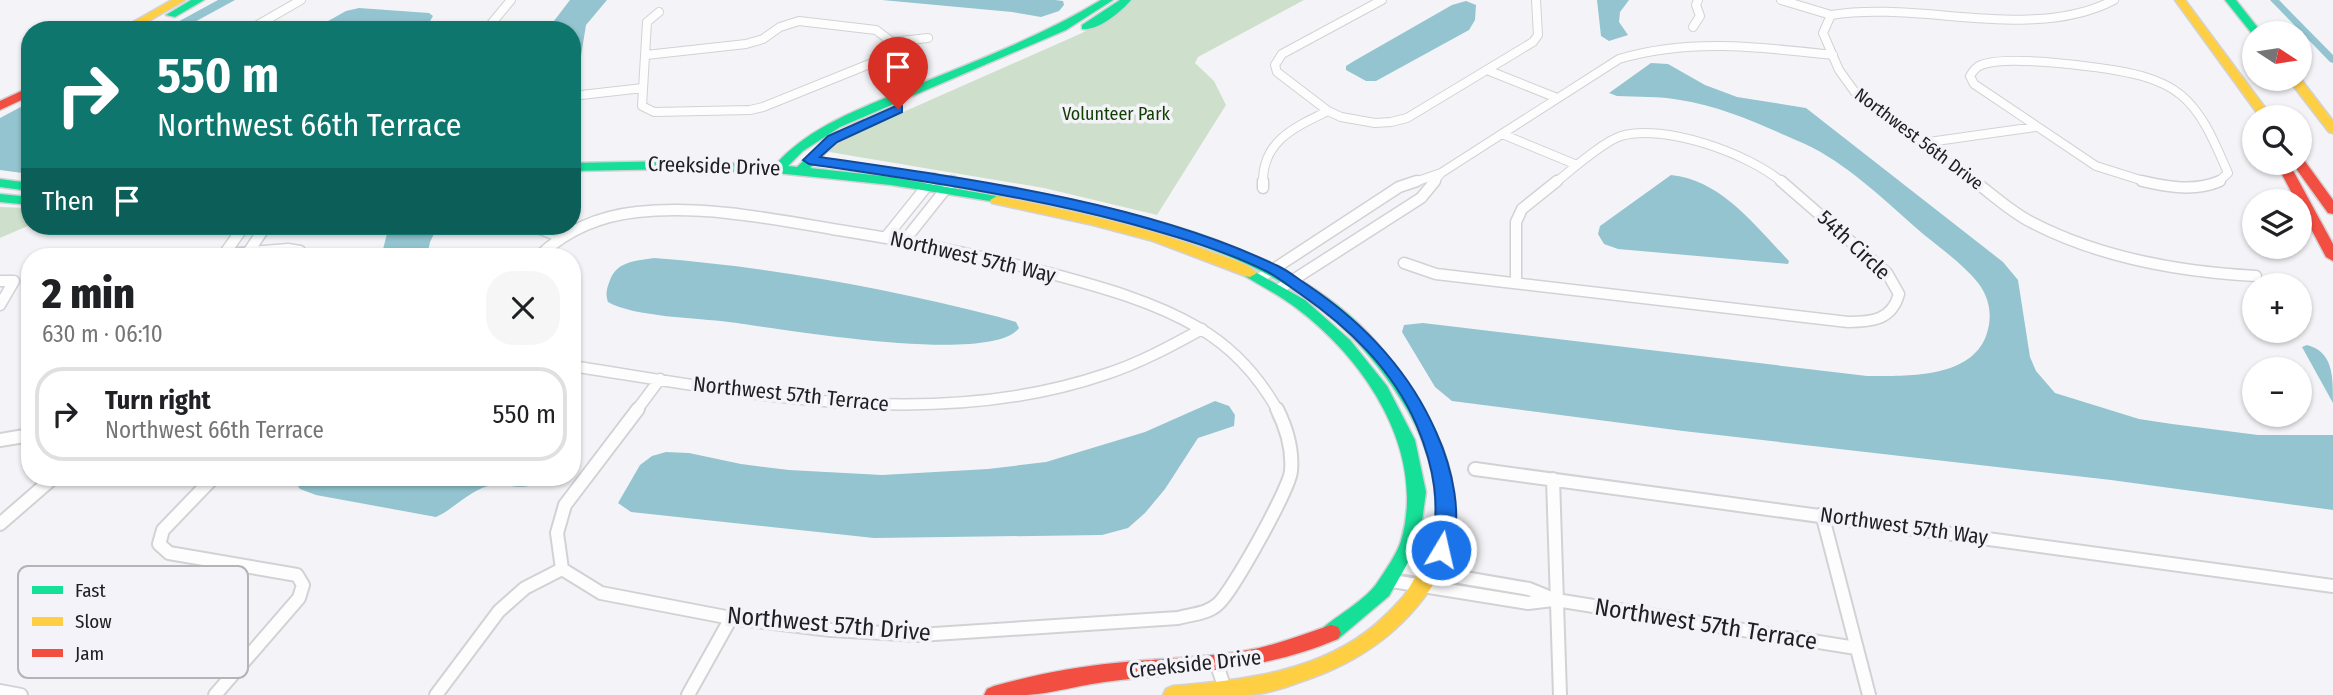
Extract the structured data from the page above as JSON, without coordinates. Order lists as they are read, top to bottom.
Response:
{
  "streets": {
    "main road": ["Creekside Drive"],
    "street": [
      "Northwest 56th Drive",
      "54th Circle",
      "Northwest 57th Way",
      "Northwest 57th Terrace",
      "Northwest 57th Drive"
    ]
  },
  "crossings": [
    ["Creekside Drive", "Northwest 57th Terrace"],
    ["Northwest 57th Way", "Northwest 57th Terrace"],
    ["Northwest 57th Way", "Northwest 57th Drive"]
  ],
  "parks": ["Volunteer Park"],
  "legend": ["Fast", "Slow", "Jam"],
  "north": "right",
  "page": {
    "map_buttons": ["+", "−"],
    "turn": ["550 m", "Northwest 66th Terrace"],
    "then": "Then",
    "heading": ["2 min", "630 m · 06:10"],
    "list": [
      {
        "name": "Turn right",
        "note": "Northwest 66th Terrace",
        "value": "550 m"
      }
    ]
  }
}
